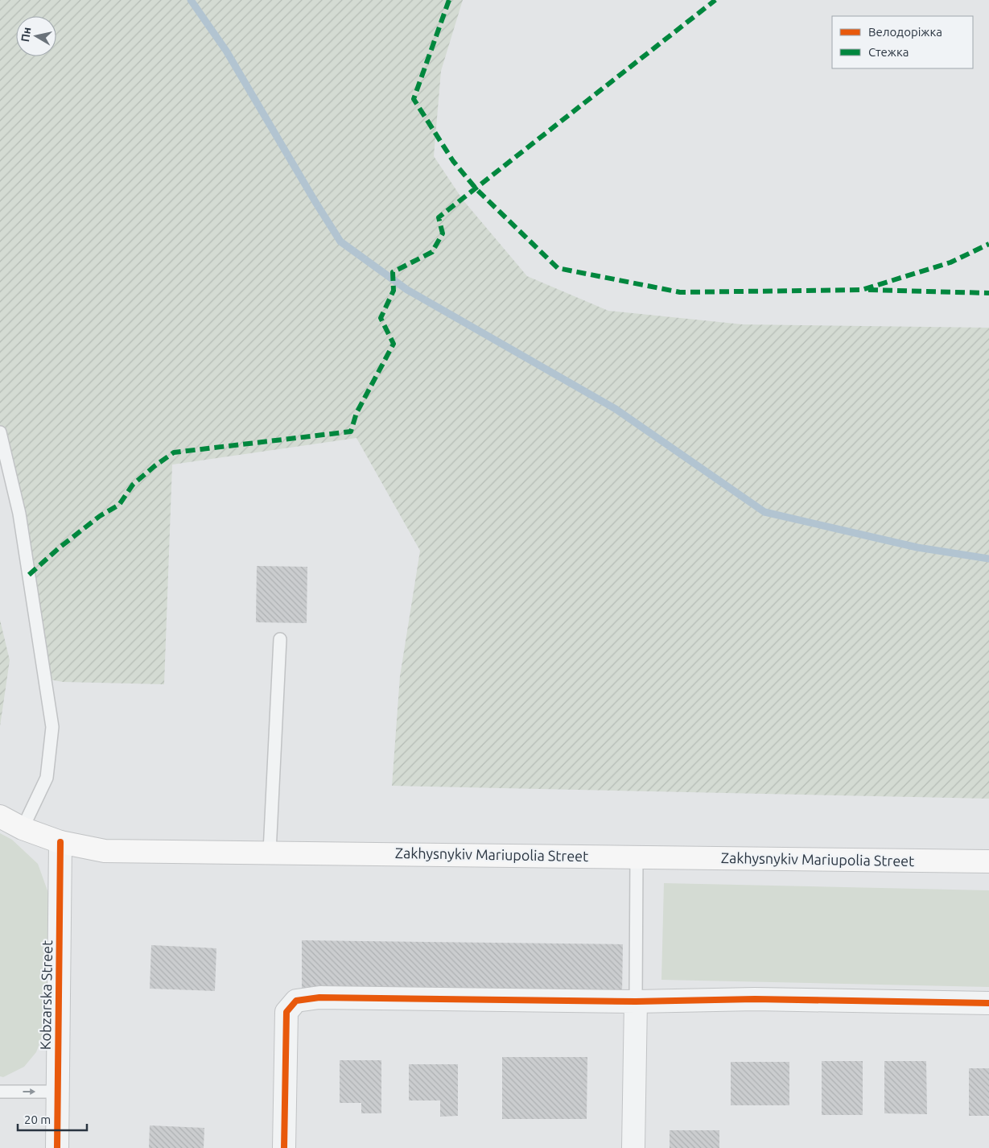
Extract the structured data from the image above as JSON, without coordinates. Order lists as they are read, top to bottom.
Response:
{
  "streets": {
    "main road": ["Zakhysnykiv Mariupolia Street"],
    "street": ["Kobzarska Street"]
  },
  "crossings": [
    ["Zakhysnykiv Mariupolia Street", "Kobzarska Street"]
  ],
  "legend": ["Велодоріжка", "Стежка"],
  "scale_bar": "20 m",
  "north": "left"
}
